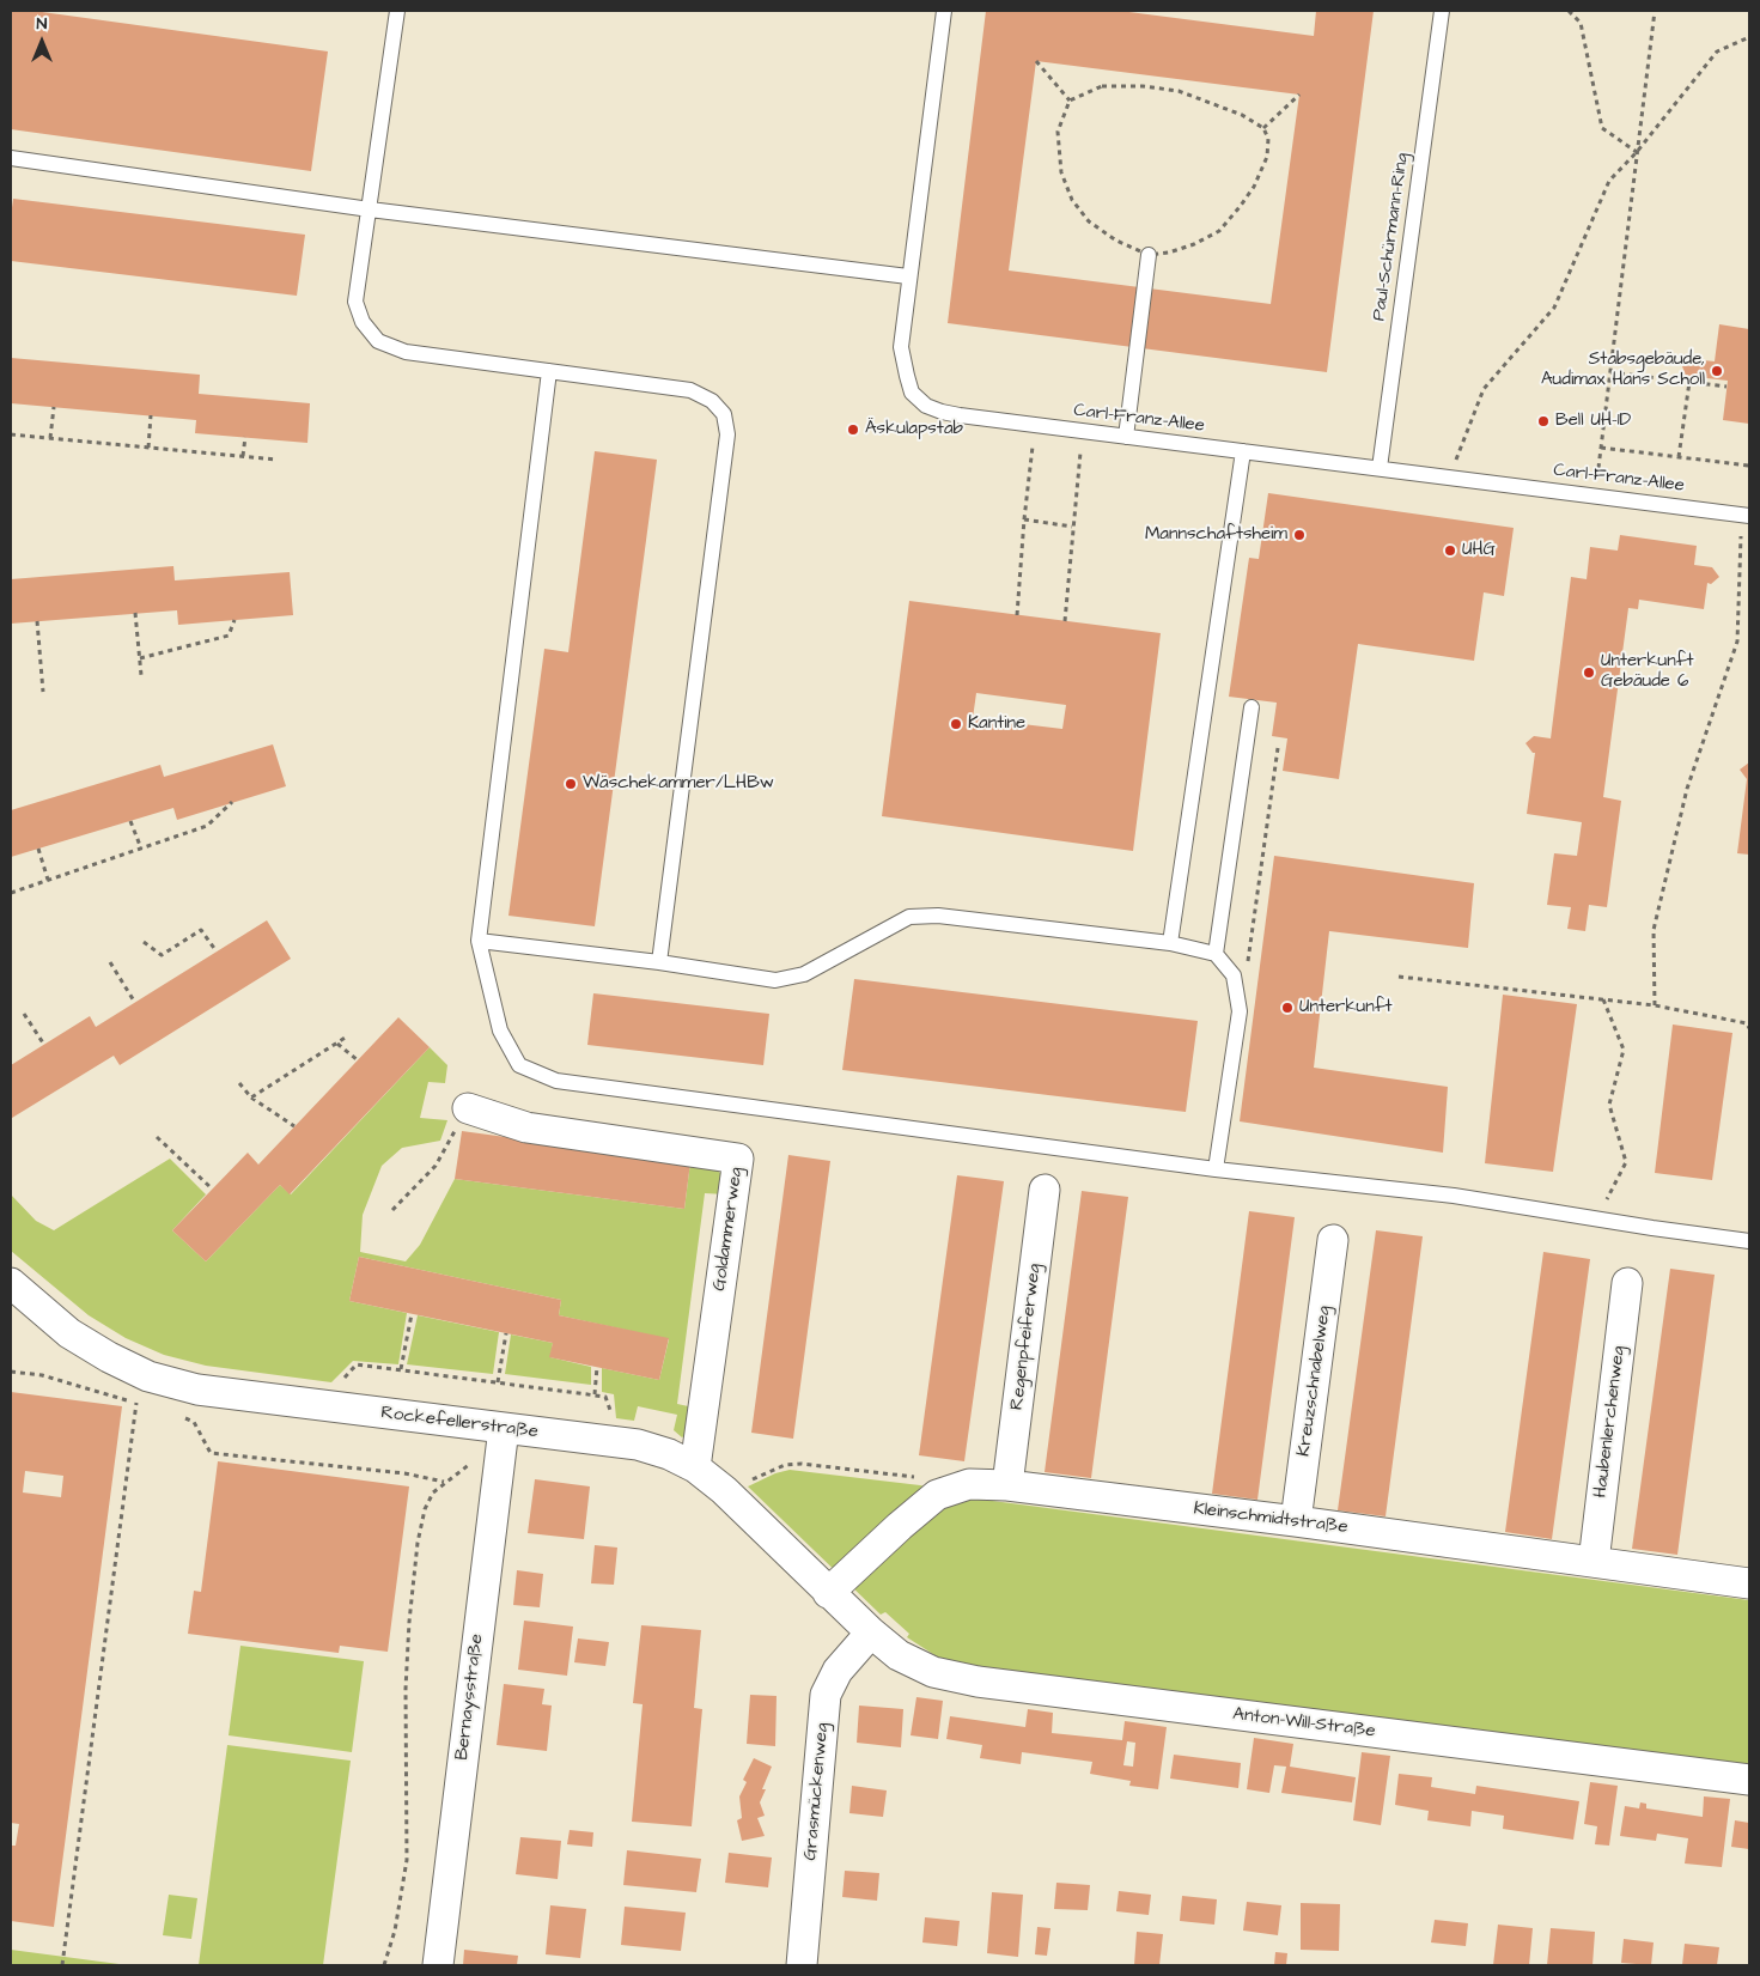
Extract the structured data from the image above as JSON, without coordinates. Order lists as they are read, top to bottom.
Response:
{
  "streets": {
    "street": [
      "Goldammerweg",
      "Regenpfeiferweg",
      "Kreuzschnabelweg",
      "Haubenlerchenweg",
      "Rockefellerstraße",
      "Kleinschmidtstraße",
      "Bernaysstraße",
      "Anton-Will-Straße",
      "Grasmückenweg"
    ],
    "lane": ["Paul-Schürmann-Ring", "Carl-Franz-Allee"]
  },
  "crossings": [
    ["Paul-Schürmann-Ring", "Carl-Franz-Allee"],
    ["Goldammerweg", "Rockefellerstraße"],
    ["Regenpfeiferweg", "Kleinschmidtstraße"],
    ["Kreuzschnabelweg", "Kleinschmidtstraße"],
    ["Haubenlerchenweg", "Kleinschmidtstraße"],
    ["Rockefellerstraße", "Kleinschmidtstraße"],
    ["Rockefellerstraße", "Bernaysstraße"],
    ["Rockefellerstraße", "Anton-Will-Straße"],
    ["Rockefellerstraße", "Grasmückenweg"],
    ["Anton-Will-Straße", "Grasmückenweg"]
  ],
  "places": [
    "Stabsgebäude, Audimax Hans Scholl",
    "Bell UH-1D",
    "Äskulapstab",
    "Mannschaftsheim",
    "UHG",
    "Unterkunft Gebäude 6",
    "Kantine",
    "Wäschekammer/LHBw",
    "Unterkunft"
  ],
  "north": "top"
}
